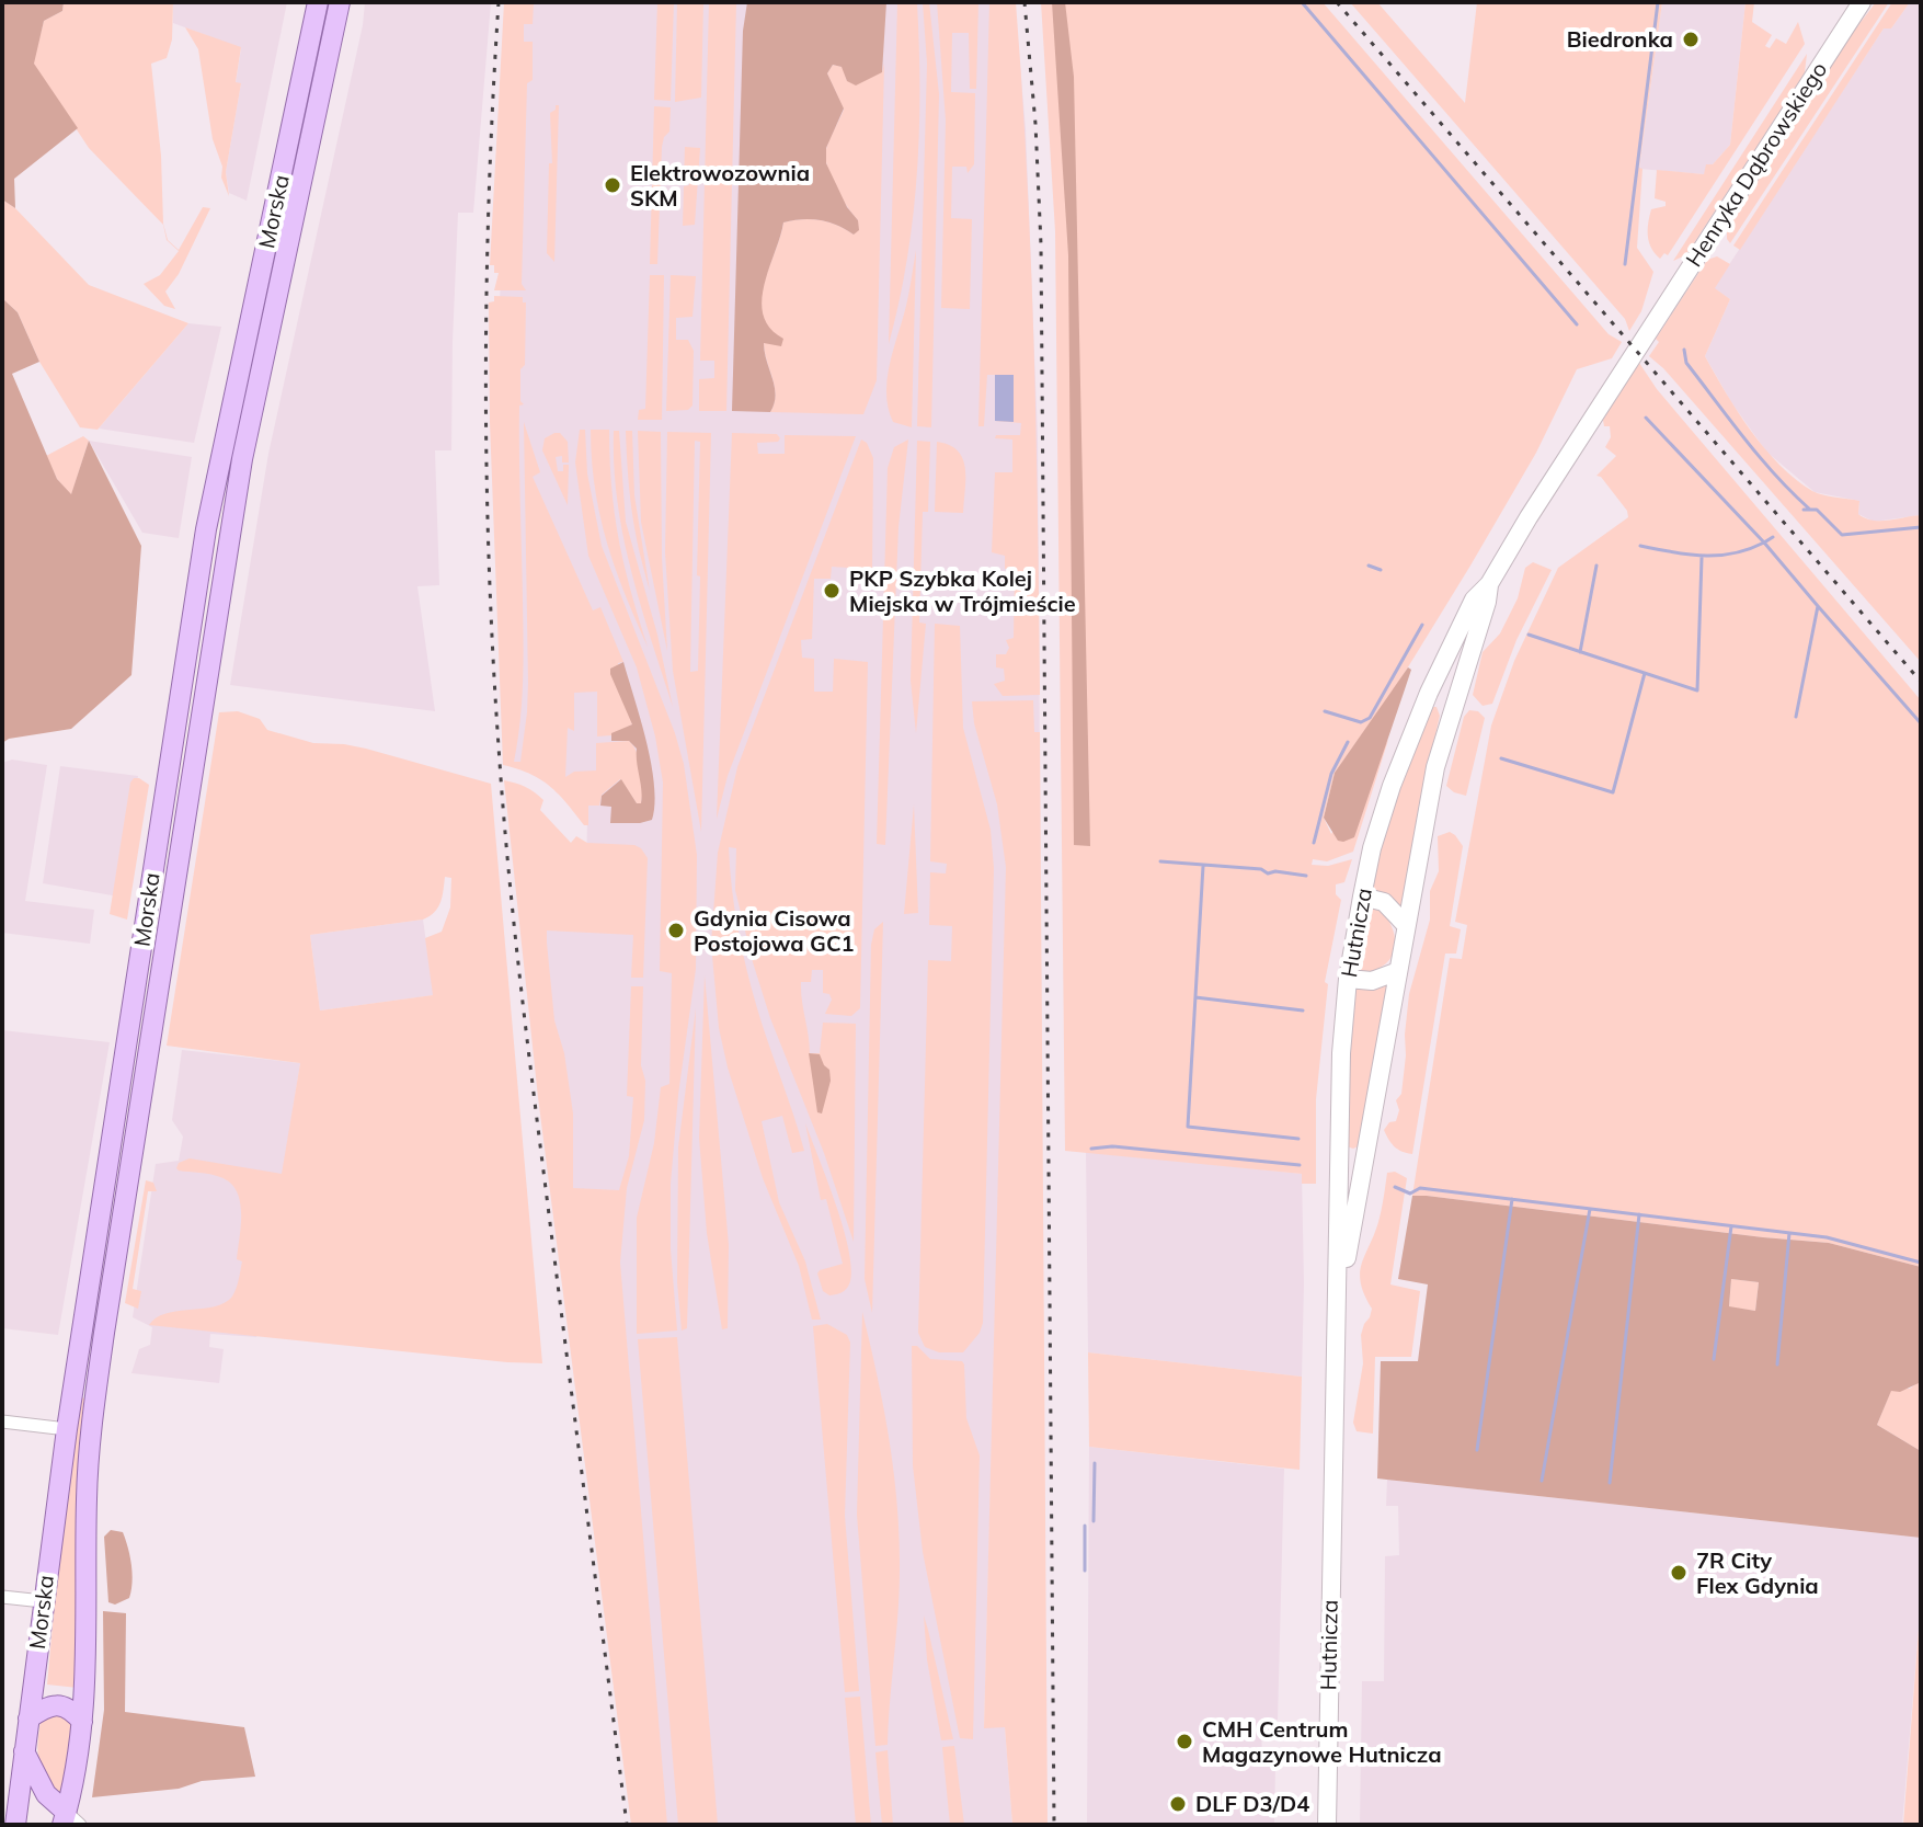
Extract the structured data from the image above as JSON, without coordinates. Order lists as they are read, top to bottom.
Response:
{
  "streets": {
    "main road": ["Henryka Dąbrowskiego", "Morska", "Hutnicza"]
  },
  "crossings": [
    ["Henryka Dąbrowskiego", "Hutnicza"]
  ],
  "places": [
    "Biedronka",
    "Elektrowozownia SKM",
    "PKP Szybka Kolej Miejska w Trójmieście",
    "Gdynia Cisowa Postojowa GC1",
    "7R City Flex Gdynia",
    "CMH Centrum Magazynowe Hutnicza",
    "DLF D3/D4"
  ]
}
